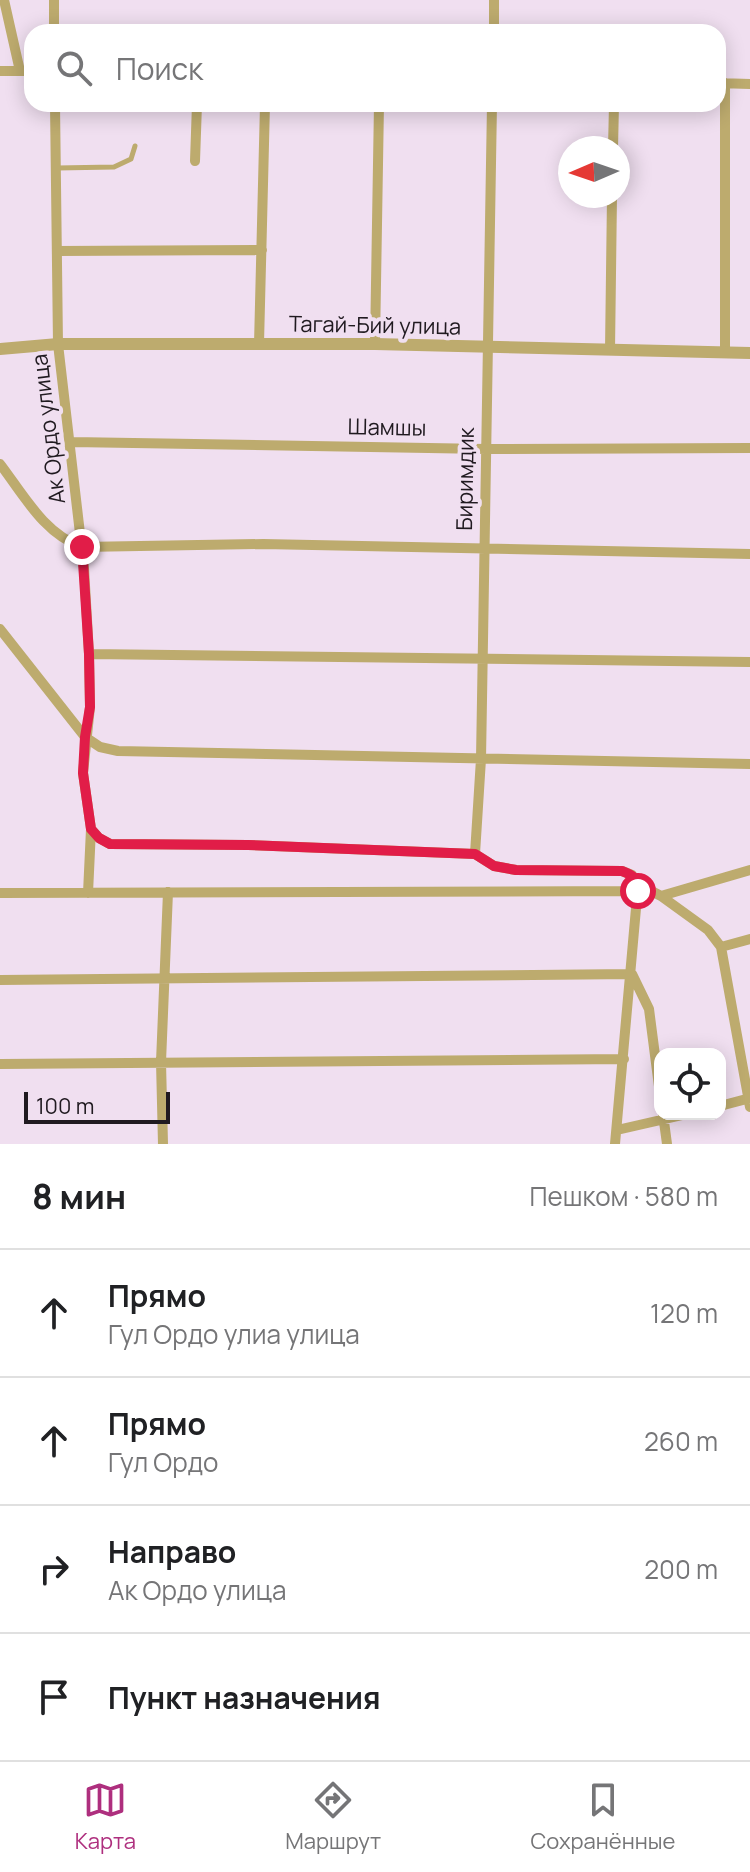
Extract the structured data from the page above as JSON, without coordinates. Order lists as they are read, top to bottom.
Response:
{
  "streets": {
    "street": [
      "Тагай-Бий улица",
      "Шамшы",
      "Ак Ордо улица",
      "Биримдик"
    ]
  },
  "crossings": [
    ["Тагай-Бий улица", "Ак Ордо улица"],
    ["Тагай-Бий улица", "Биримдик"],
    ["Шамшы", "Ак Ордо улица"],
    ["Шамшы", "Биримдик"]
  ],
  "scale_bar": "100 m",
  "north": "left",
  "page": {
    "search": "Поиск",
    "scale": "100 m",
    "heading": ["8 мин", "Пешком · 580 m"],
    "list": [
      ["Прямо", "Гул Ордо улиа улица", "120 m"],
      ["Прямо", "Гул Ордо", "260 m"],
      ["Направо", "Ак Ордо улица", "200 m"],
      "Пункт назначения"
    ],
    "nav": ["Карта", "Маршрут", "Сохранённые"]
  }
}
